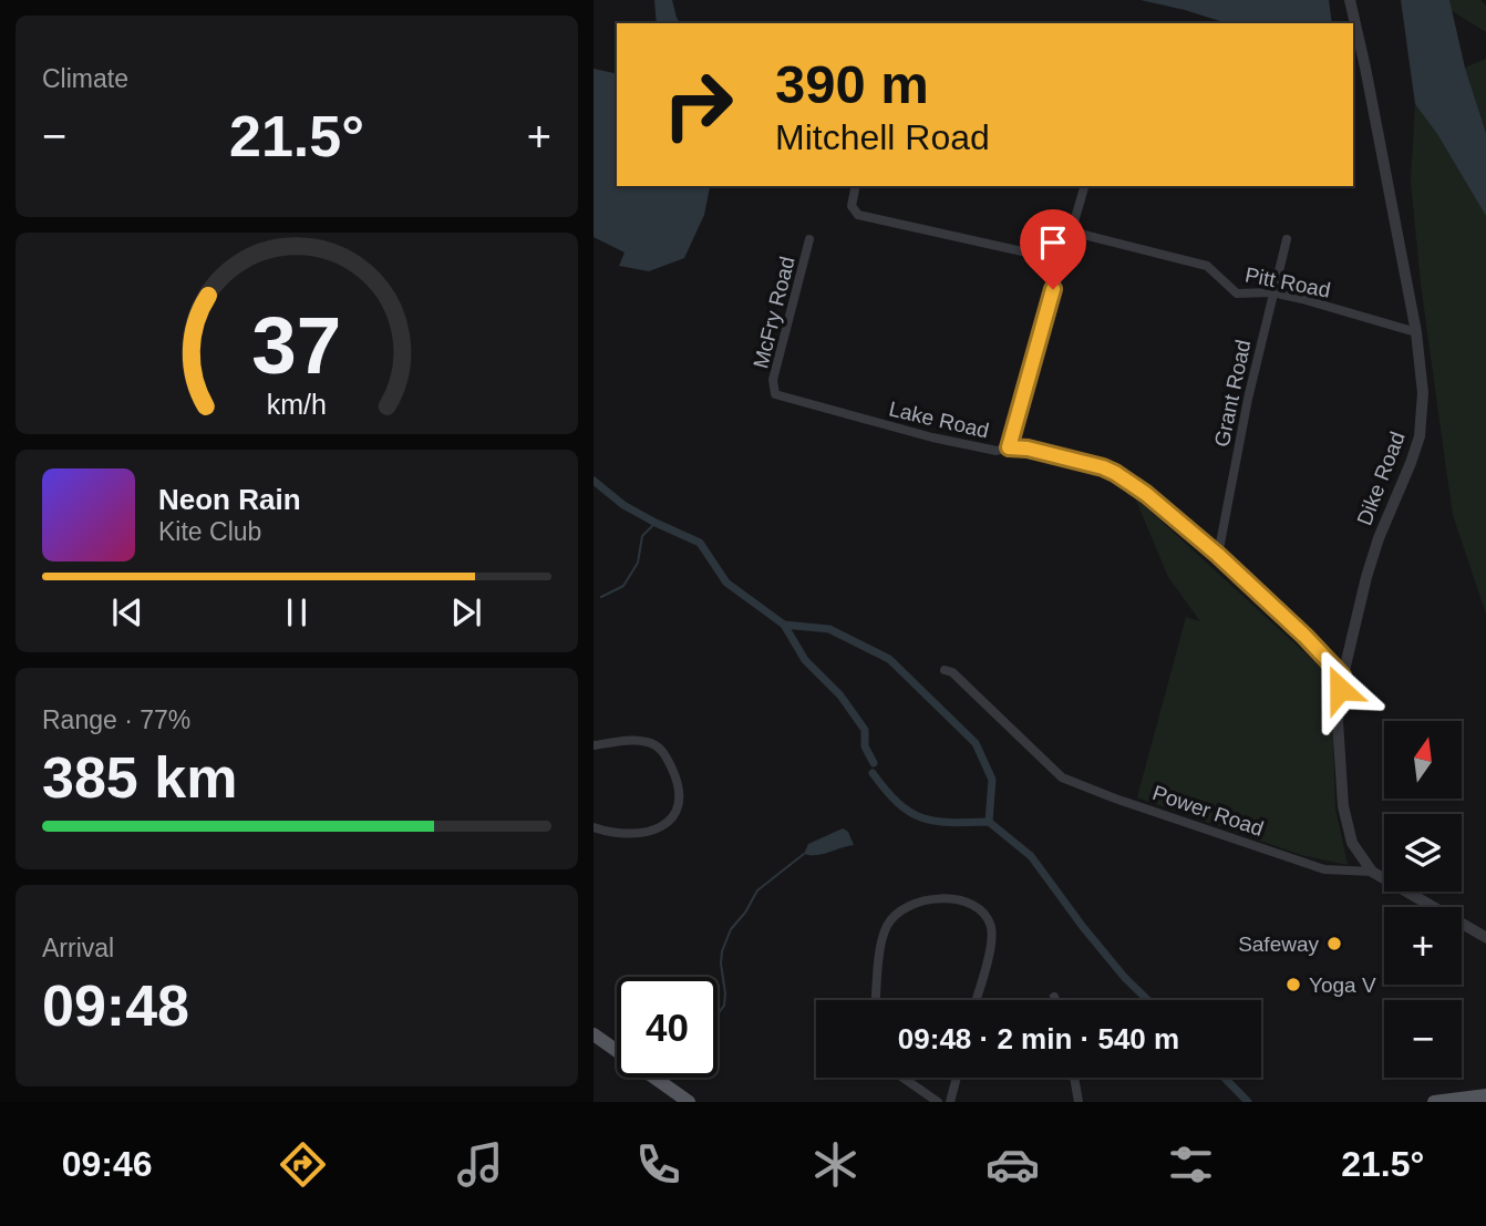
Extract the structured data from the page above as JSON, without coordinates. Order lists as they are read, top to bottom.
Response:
{
  "streets": {
    "street": [
      "Pitt Road",
      "McFry Road",
      "Grant Road",
      "Lake Road",
      "Dike Road",
      "Power Road"
    ]
  },
  "crossings": [
    ["Pitt Road", "Grant Road"],
    ["Pitt Road", "Dike Road"],
    ["McFry Road", "Lake Road"],
    ["Grant Road", "Lake Road"],
    ["Lake Road", "Dike Road"],
    ["Dike Road", "Power Road"]
  ],
  "places": ["Safeway", "Yoga V"],
  "north": "top",
  "page": {
    "tile": [
      "Climate",
      ["Range · 77%", "385 km"],
      ["Arrival", "09:48"]
    ],
    "turn": ["390 m", "Mitchell Road"],
    "heat": ["−", "21.5°", "+"],
    "song": ["Neon Rain", "Kite Club"],
    "map_buttons": ["+", "−"],
    "limit": "40",
    "trip": "09:48 · 2 min · 540 m",
    "tabs": ["09:46", "21.5°"],
    "gauge": ["37", "km/h"]
  }
}
